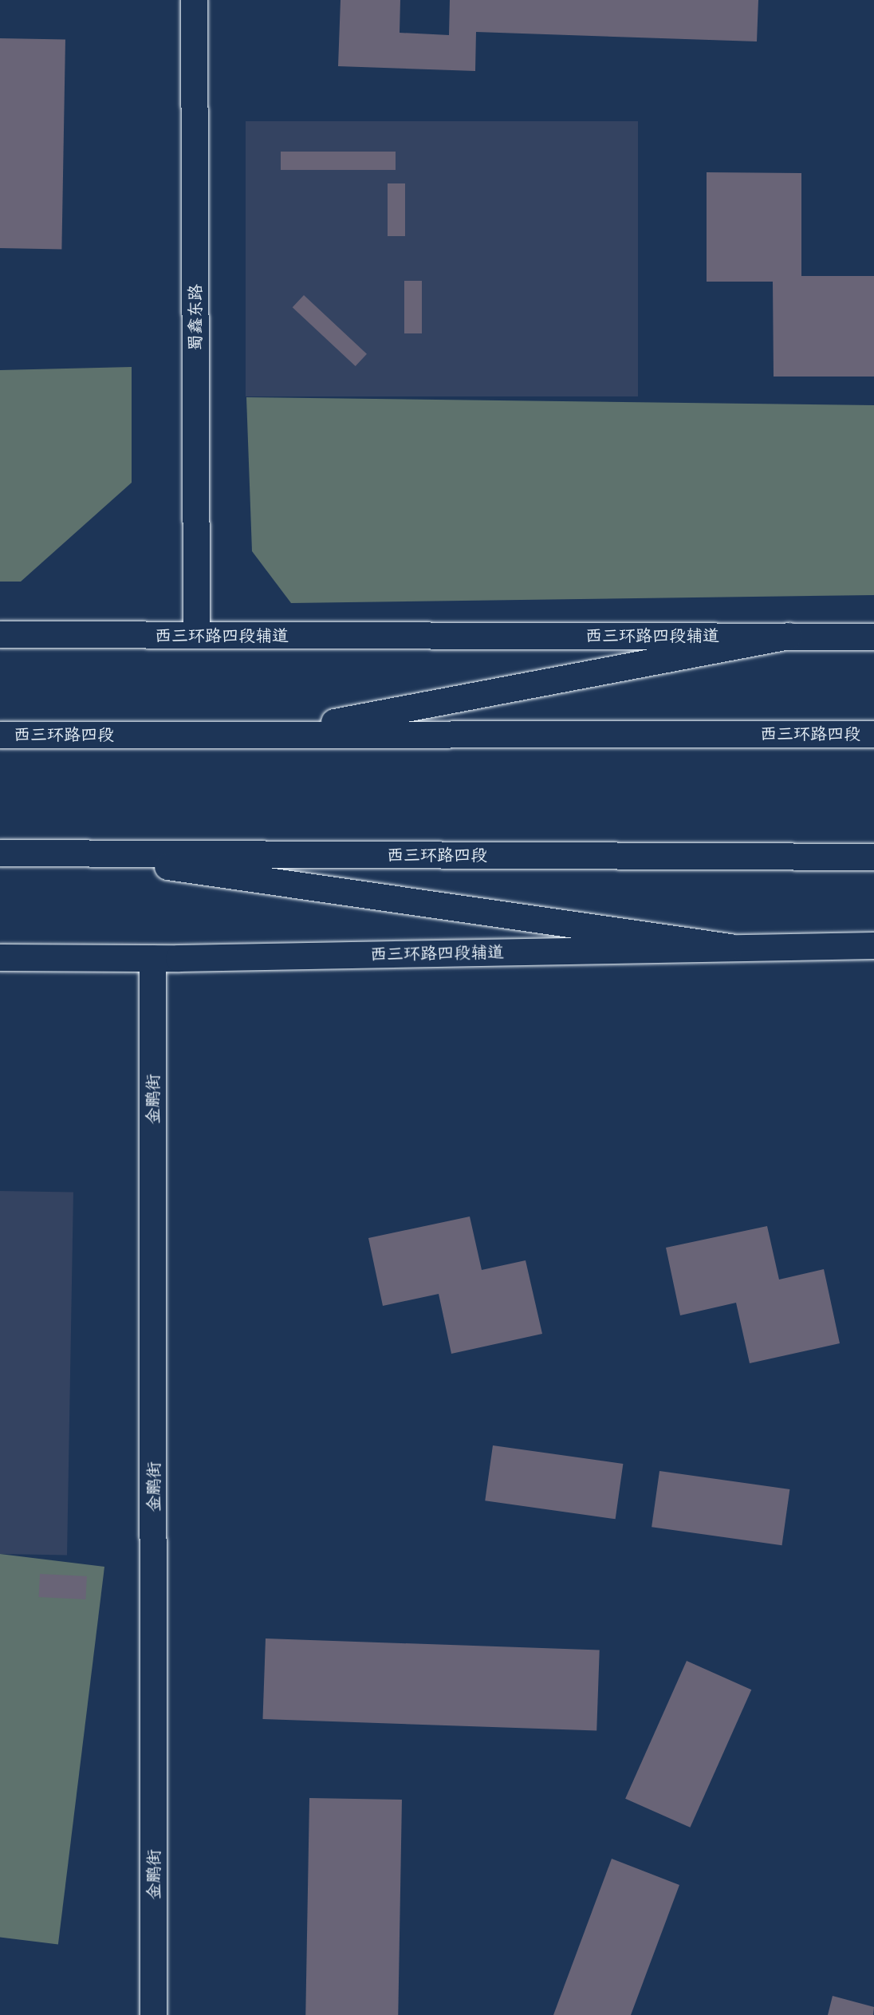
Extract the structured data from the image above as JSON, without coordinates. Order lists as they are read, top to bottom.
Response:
{
  "streets": {
    "main road": [
      "蜀鑫东路",
      "西三环路四段辅道",
      "西三环路四段",
      "金鹏街"
    ]
  },
  "crossings": [
    ["蜀鑫东路", "西三环路四段辅道"],
    ["西三环路四段辅道", "金鹏街"]
  ]
}
